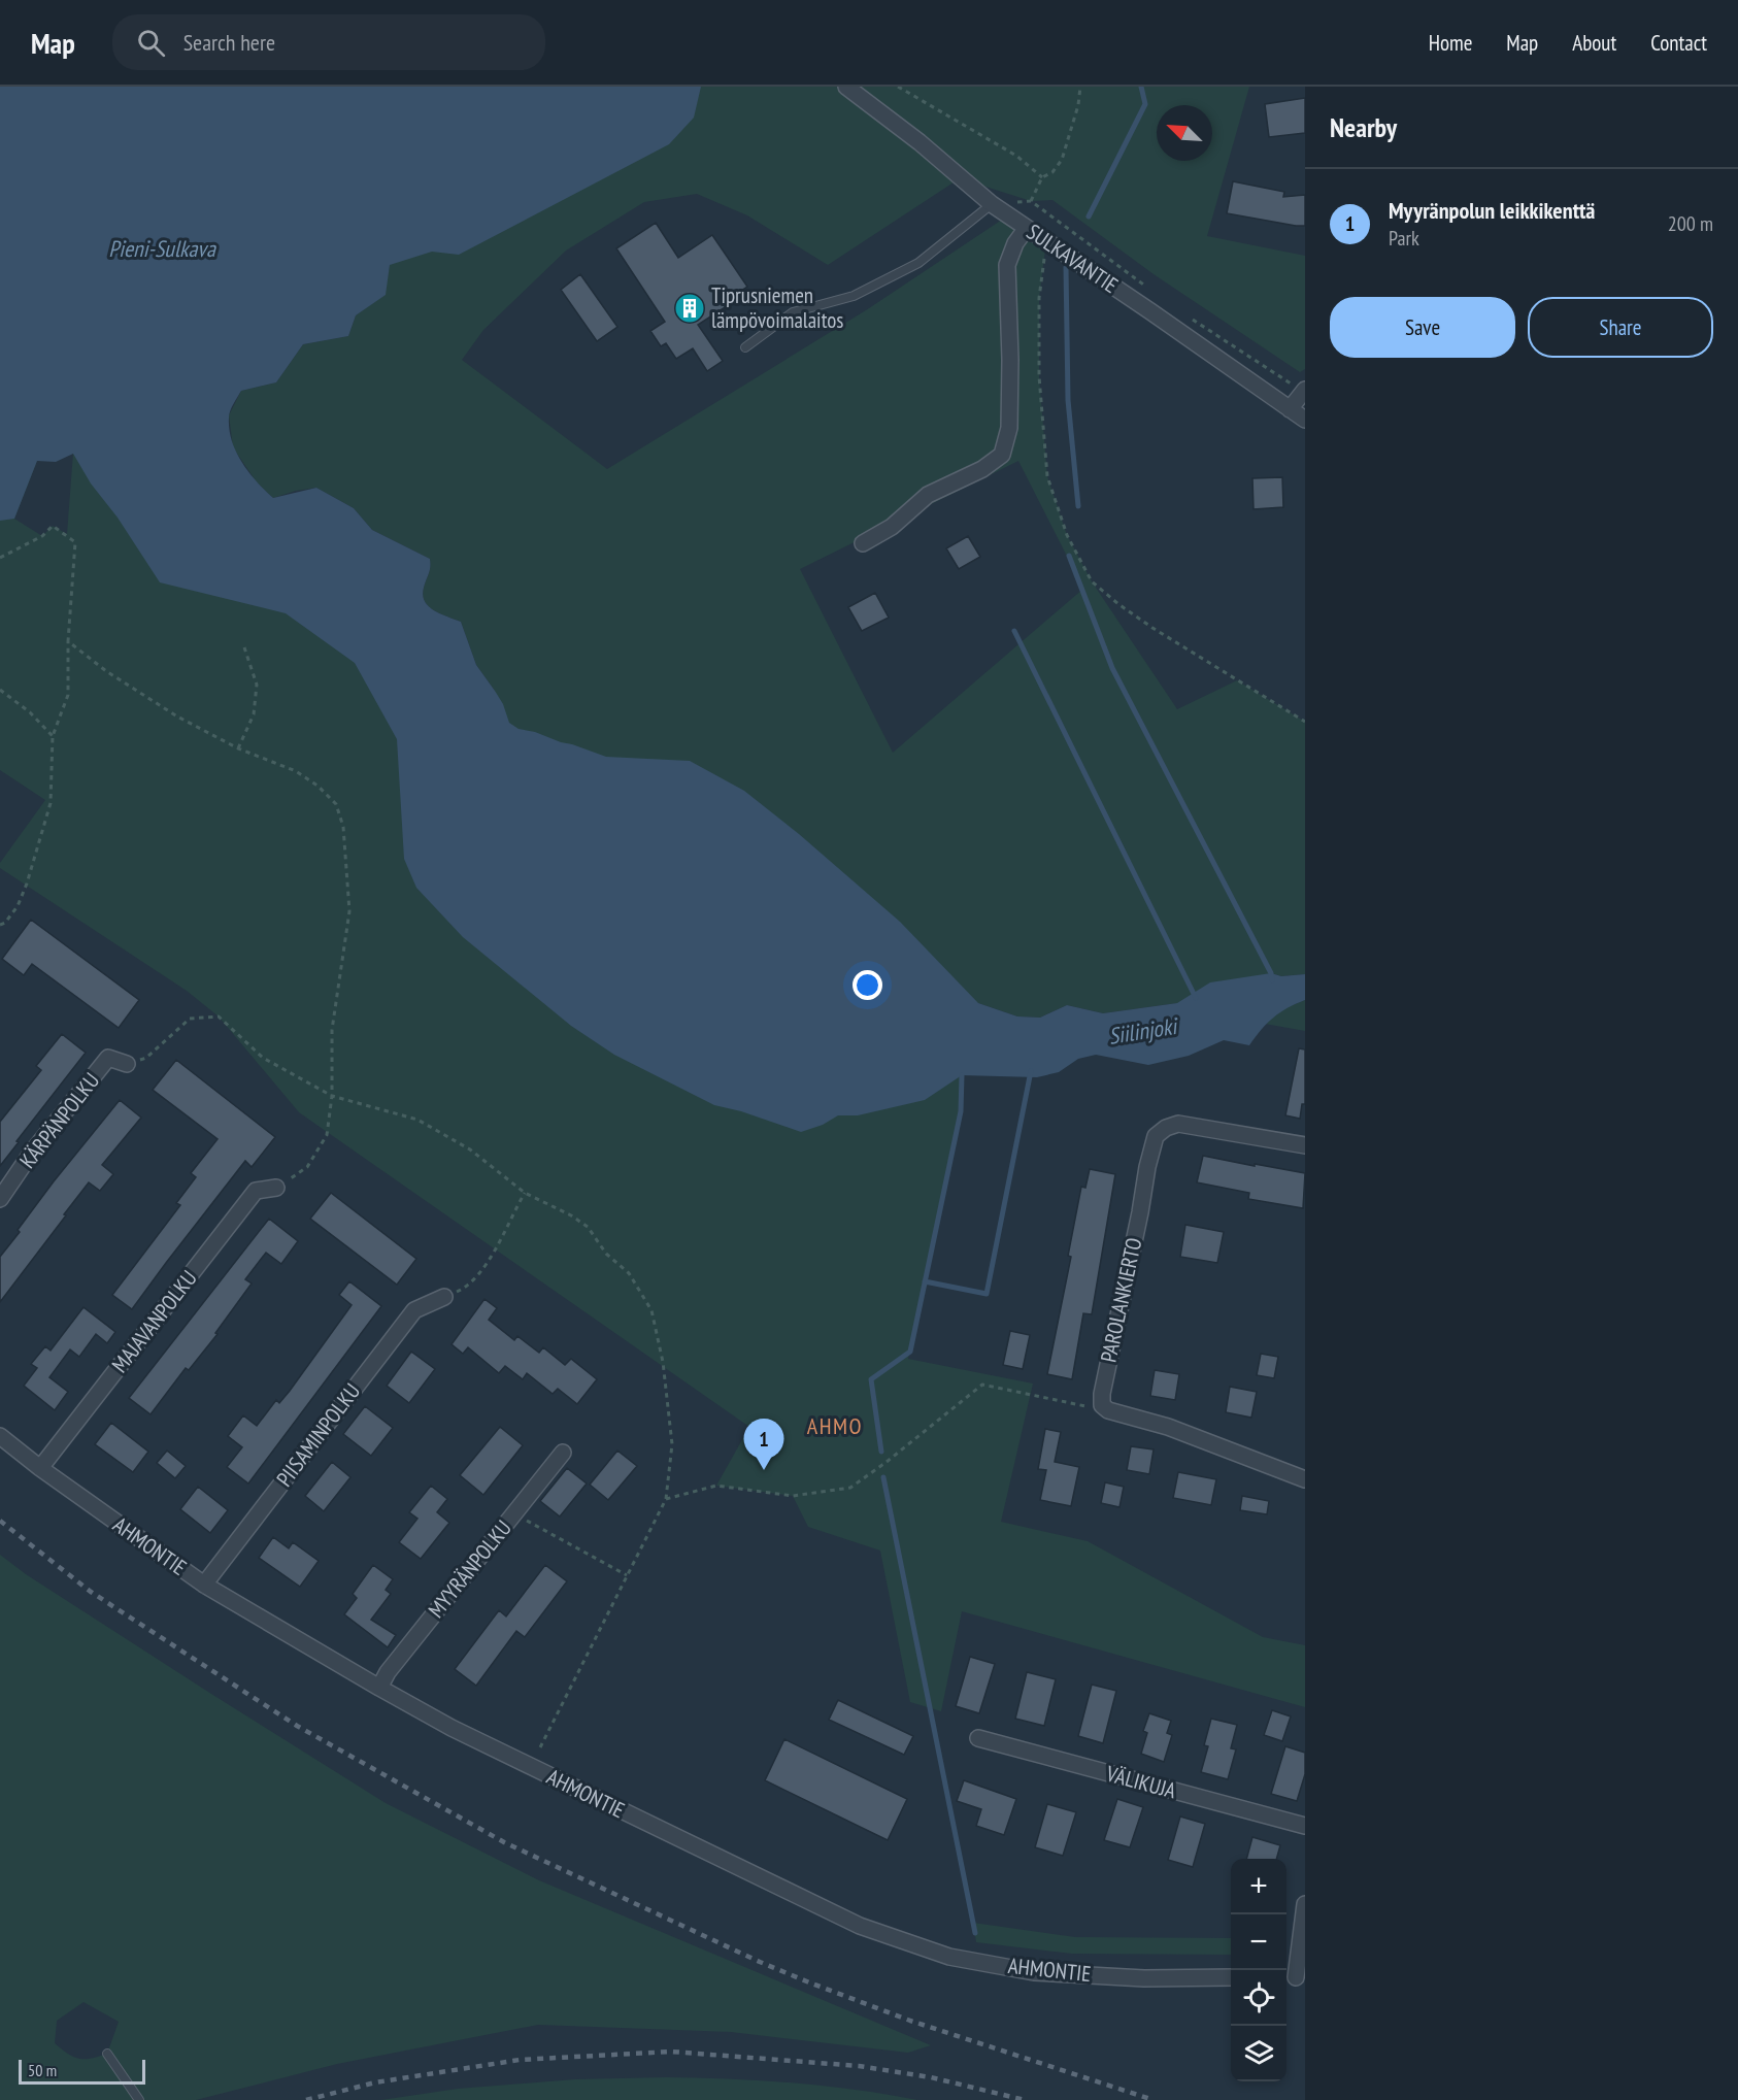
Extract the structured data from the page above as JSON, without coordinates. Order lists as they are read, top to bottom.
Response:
{
  "streets": {
    "street": [
      "SULKAVANTIE",
      "KÄRPÄNPOLKU",
      "PAROLANKIERTO",
      "MAJAVANPOLKU",
      "PIISAMINPOLKU",
      "AHMONTIE",
      "MYYRÄNPOLKU",
      "VÄLIKUJA"
    ]
  },
  "crossings": [
    ["MAJAVANPOLKU", "AHMONTIE"],
    ["PIISAMINPOLKU", "AHMONTIE"],
    ["AHMONTIE", "MYYRÄNPOLKU"]
  ],
  "districts": ["AHMO"],
  "water": ["Pieni-Sulkava", "Siilinjoki"],
  "places": {
    "building": ["Tiprusniemen lämpövoimalaitos"]
  },
  "scale_bar": "50 m",
  "north": "top left",
  "page": {
    "header": "Map",
    "search": "Search here",
    "nav": [
      "Home",
      "Map",
      "About",
      "Contact"
    ],
    "heading": "Nearby",
    "list": [
      {
        "mark": "1",
        "name": "Myyränpolun leikkikenttä",
        "note": "Park",
        "value": "200 m"
      }
    ],
    "buttons": ["Save", "Share"],
    "pins": "1",
    "map_buttons": ["+", "−"],
    "scale": "50 m"
  }
}
